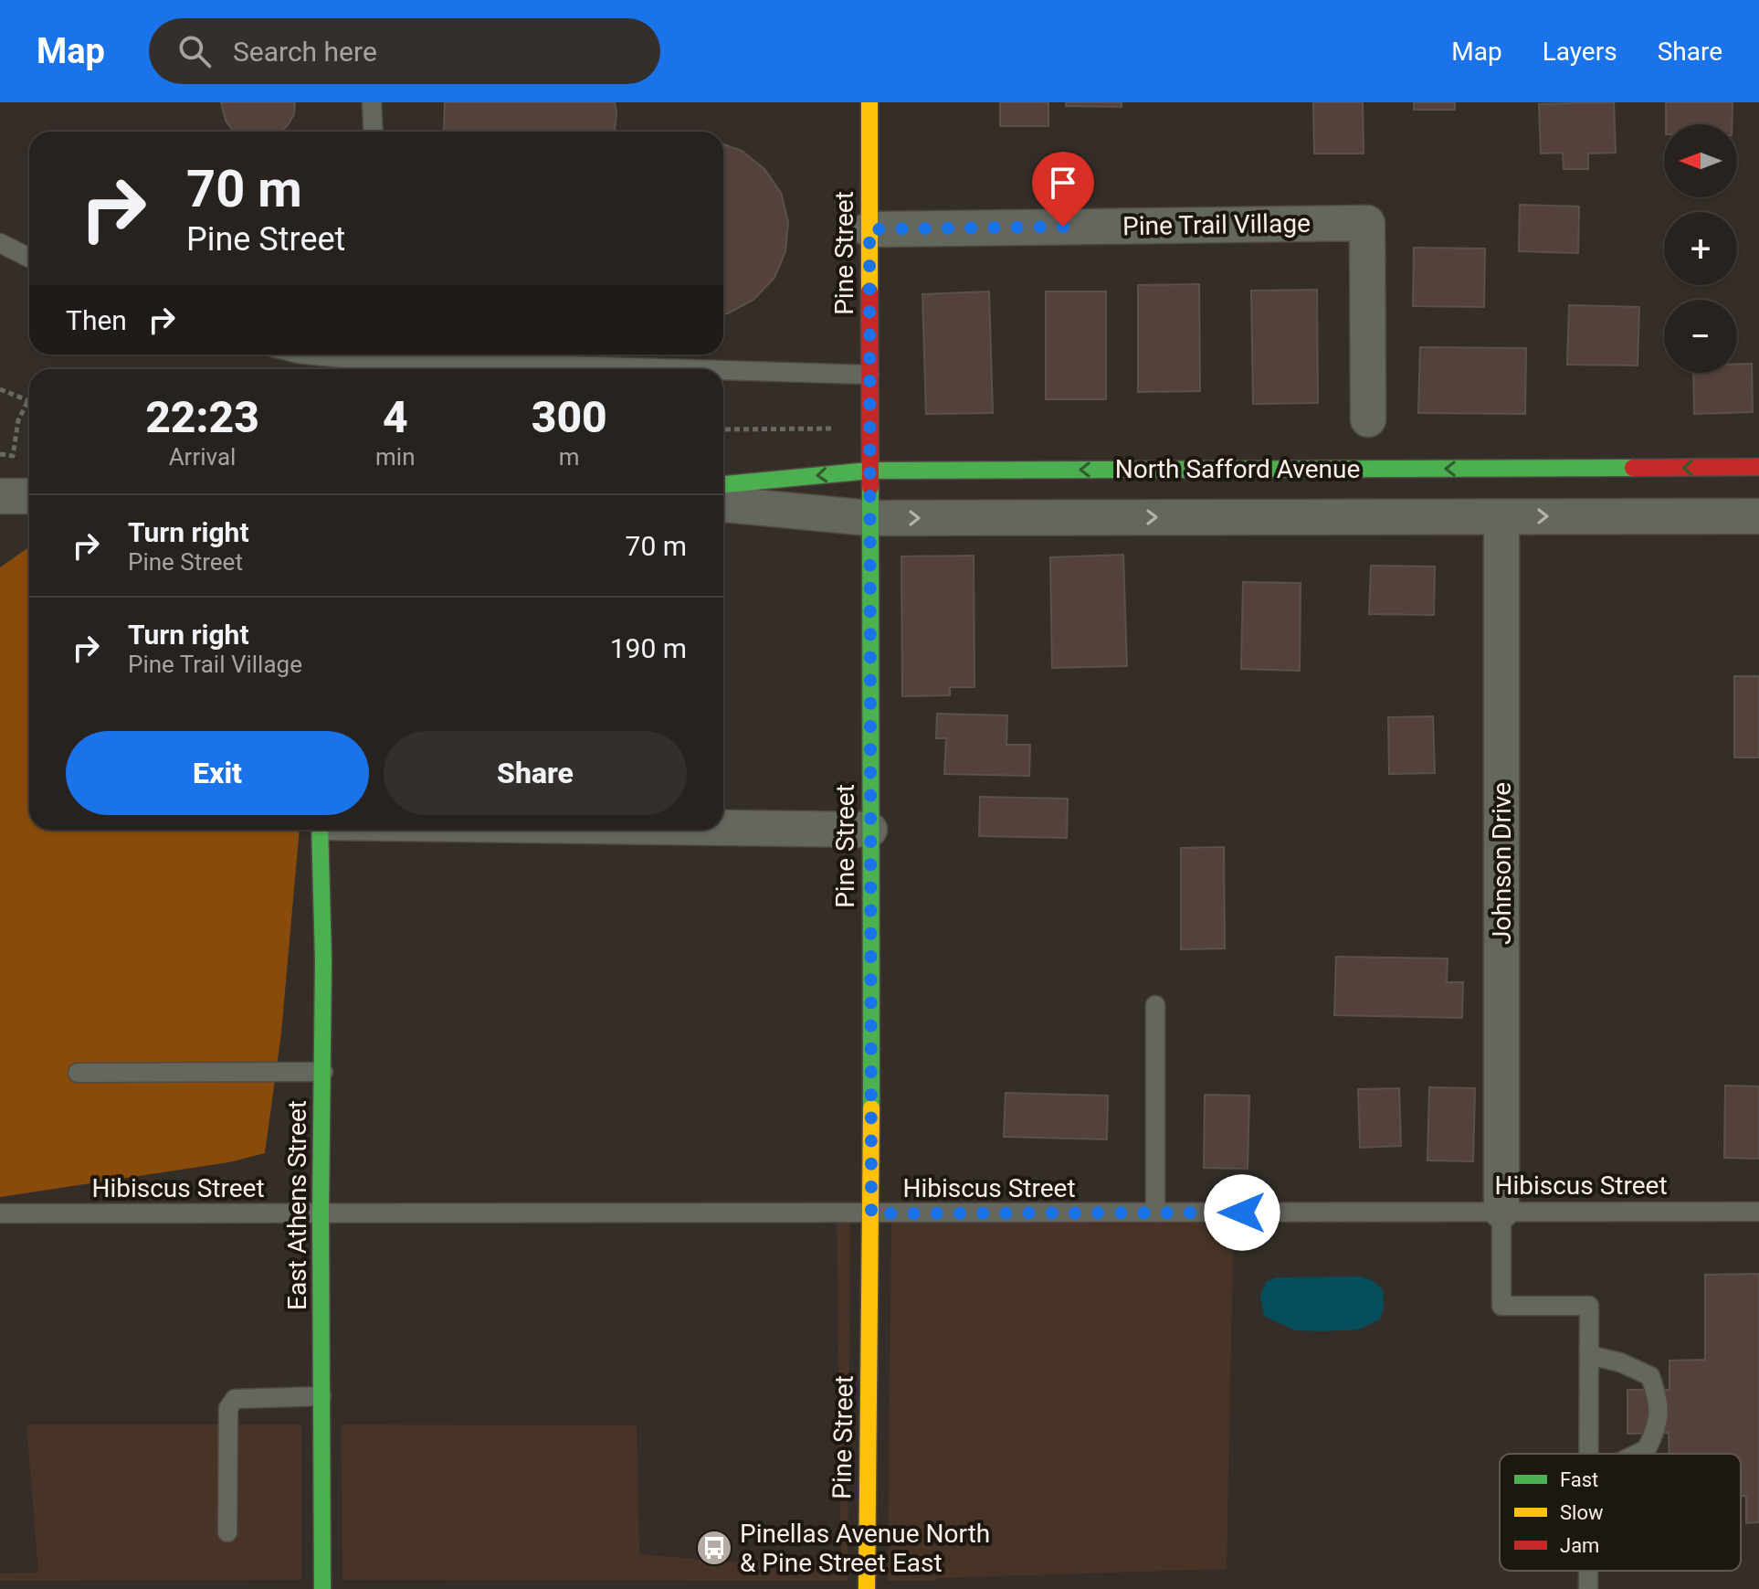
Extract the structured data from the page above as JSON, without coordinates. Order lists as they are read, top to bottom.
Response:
{
  "streets": {
    "street": [
      "Pine Trail Village",
      "Pine Street",
      "North Safford Avenue",
      "Johnson Drive",
      "East Athens Street"
    ],
    "lane": ["Hibiscus Street"]
  },
  "crossings": [
    ["Pine Trail Village", "Pine Street"],
    ["Pine Street", "North Safford Avenue"],
    ["Pine Street", "Hibiscus Street"],
    ["North Safford Avenue", "Johnson Drive"],
    ["Johnson Drive", "Hibiscus Street"],
    ["Hibiscus Street", "East Athens Street"]
  ],
  "places": {
    "bus stop": ["Pinellas Avenue North & Pine Street East"]
  },
  "legend": ["Fast", "Slow", "Jam"],
  "north": "left",
  "page": {
    "header": "Map",
    "search": "Search here",
    "nav": ["Map", "Layers", "Share"],
    "map_buttons": ["+", "−"],
    "turn": ["70 m", "Pine Street"],
    "then": "Then",
    "eta": [
      "22:23",
      "Arrival",
      "4",
      "min",
      "300",
      "m"
    ],
    "list": [
      {
        "name": "Turn right",
        "note": "Pine Street",
        "value": "70 m"
      },
      {
        "name": "Turn right",
        "note": "Pine Trail Village",
        "value": "190 m"
      }
    ],
    "buttons": ["Exit", "Share"]
  }
}
